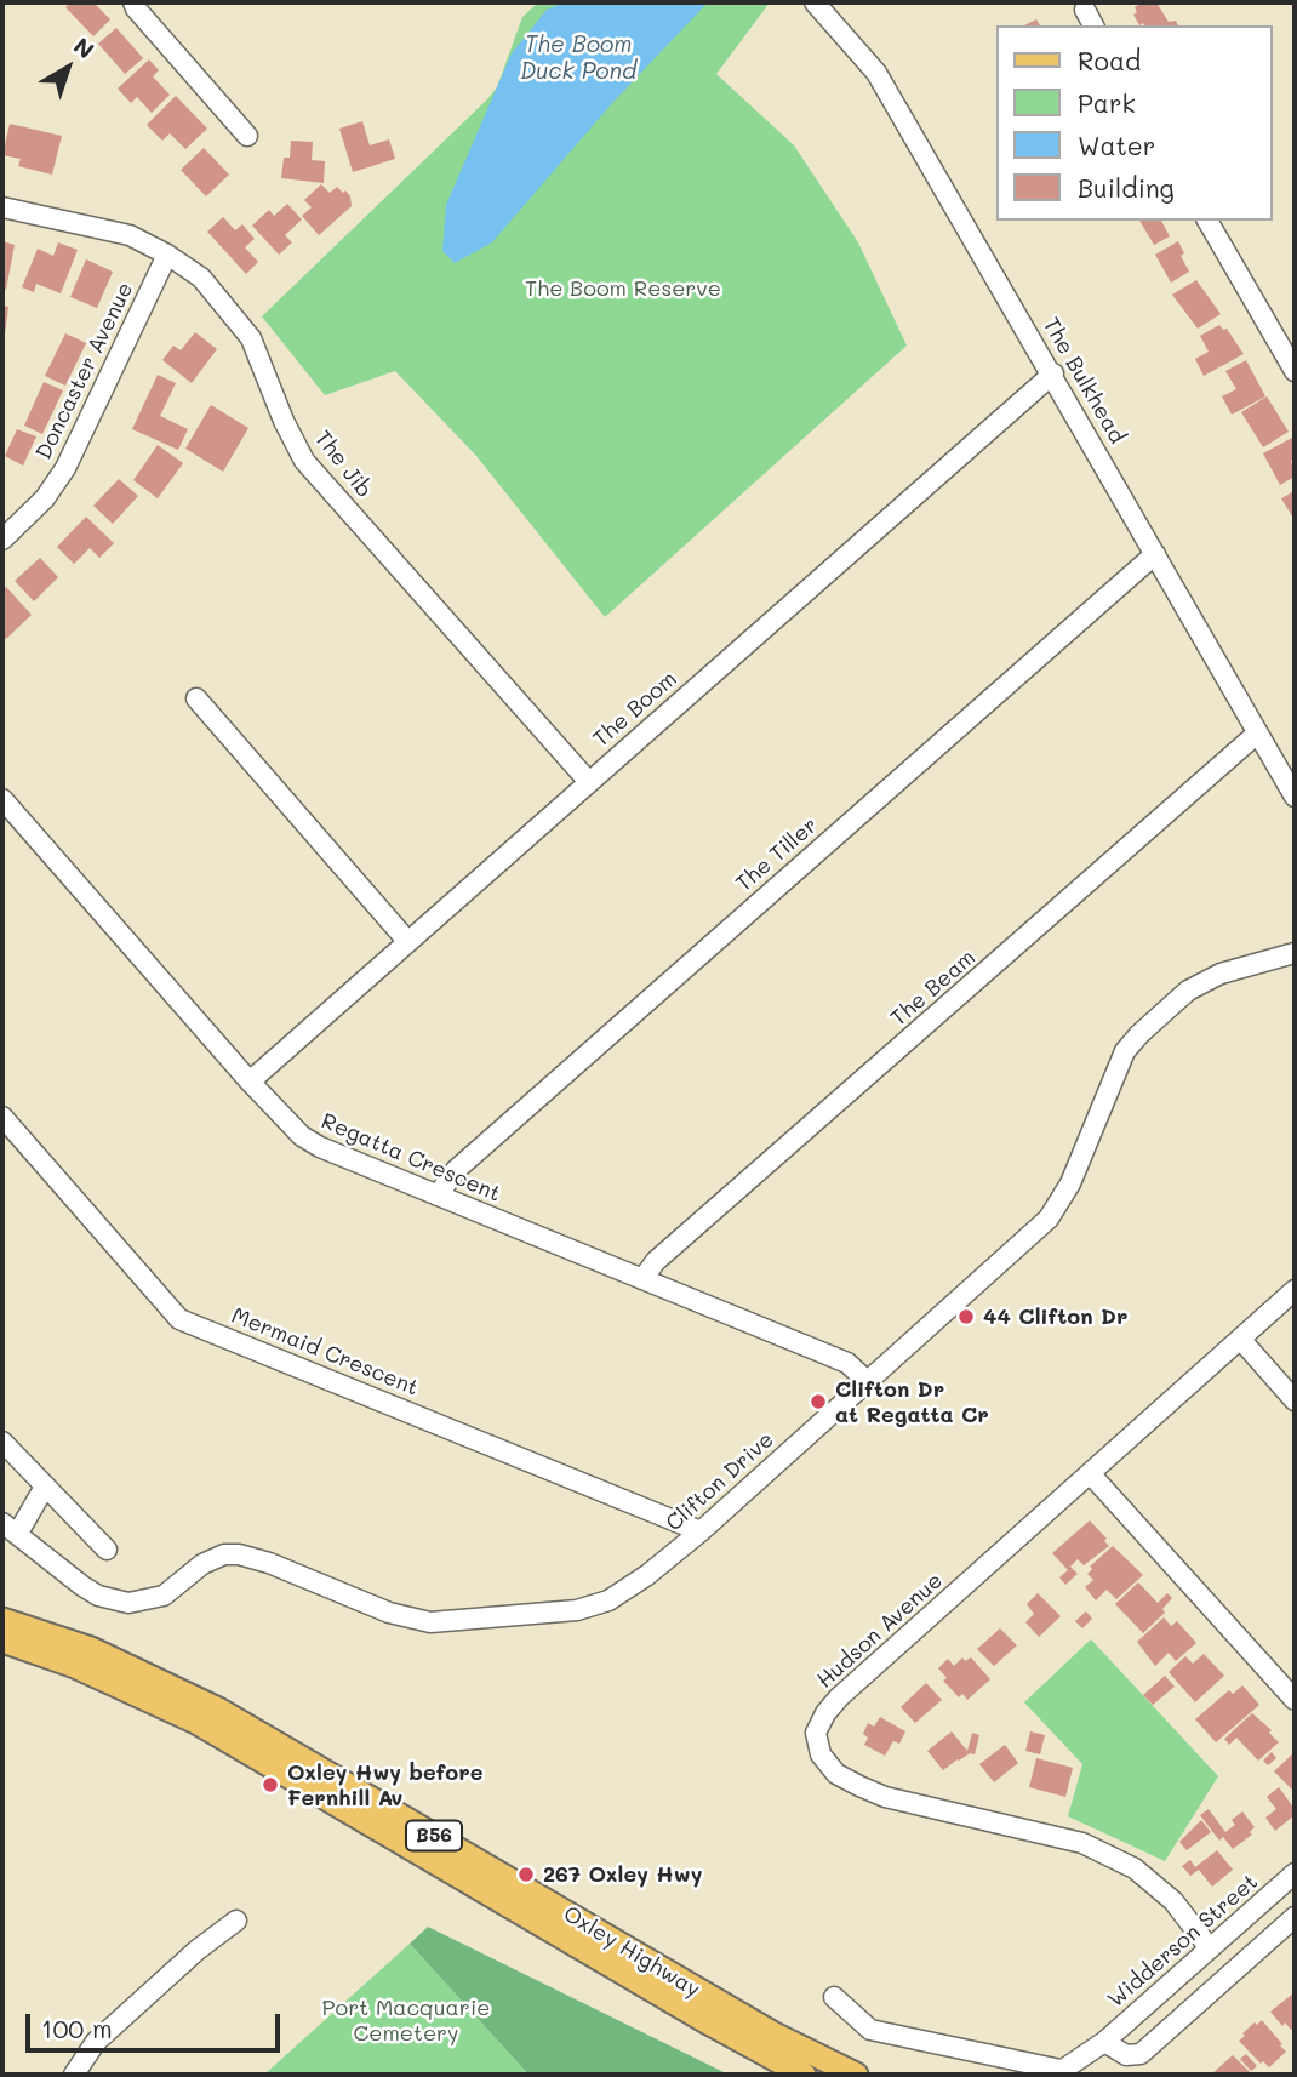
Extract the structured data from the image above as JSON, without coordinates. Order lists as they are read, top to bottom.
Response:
{
  "streets": {
    "main road": ["B56", "Oxley Highway"],
    "street": [
      "Doncaster Avenue",
      "The Bulkhead",
      "The Jib",
      "The Boom",
      "The Tiller",
      "The Beam",
      "Regatta Crescent",
      "Mermaid Crescent",
      "Clifton Drive",
      "Hudson Avenue",
      "Widderson Street"
    ]
  },
  "crossings": [
    ["Doncaster Avenue", "The Jib"],
    ["The Bulkhead", "The Boom"],
    ["The Bulkhead", "The Tiller"],
    ["The Bulkhead", "The Beam"],
    ["The Jib", "The Boom"],
    ["The Boom", "Regatta Crescent"],
    ["The Tiller", "Regatta Crescent"],
    ["The Beam", "Regatta Crescent"],
    ["Regatta Crescent", "Clifton Drive"],
    ["Mermaid Crescent", "Clifton Drive"],
    ["Hudson Avenue", "Widderson Street"]
  ],
  "water": ["The Boom Duck Pond"],
  "parks": ["The Boom Reserve", "Port Macquarie Cemetery"],
  "places": [
    "44 Clifton Dr",
    "Clifton Dr at Regatta Cr",
    "Oxley Hwy before Fernhill Av",
    "267 Oxley Hwy"
  ],
  "legend": [
    "Road",
    "Park",
    "Water",
    "Building"
  ],
  "scale_bar": "100 m",
  "north": "top right"
}
